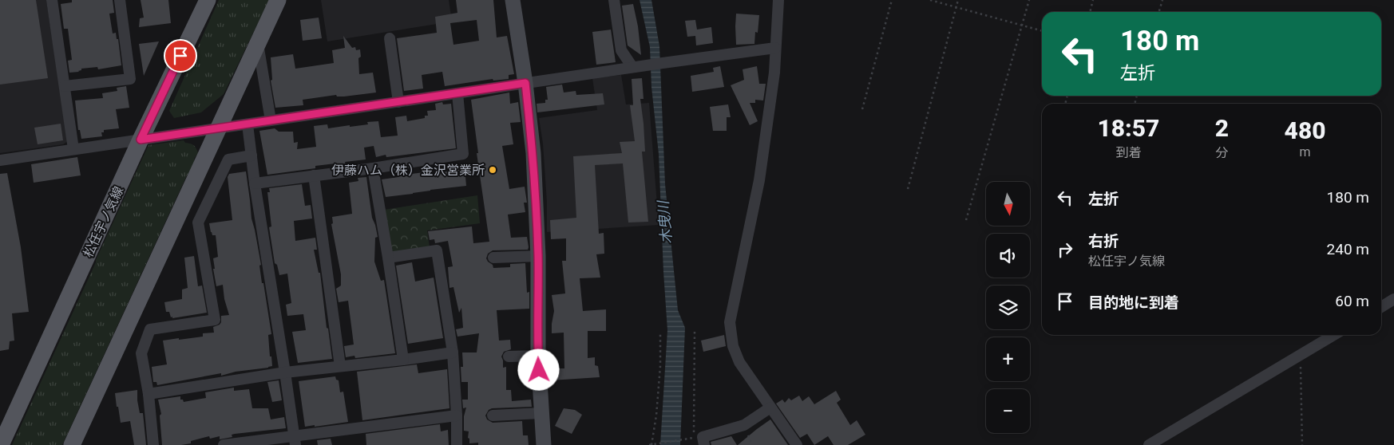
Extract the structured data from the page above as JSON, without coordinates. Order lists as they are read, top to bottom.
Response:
{
  "streets": {
    "main road": ["松任宇ノ気線"]
  },
  "water": ["木曳川"],
  "places": ["伊藤ハム（株）金沢営業所"],
  "north": "bottom",
  "page": {
    "turn": ["180 m", "左折"],
    "eta": [
      "18:57",
      "到着",
      "2",
      "分",
      "480",
      "m"
    ],
    "list": [
      {
        "name": "左折",
        "value": "180 m"
      },
      {
        "name": "右折",
        "note": "松任宇ノ気線",
        "value": "240 m"
      },
      {
        "name": "目的地に到着",
        "value": "60 m"
      }
    ],
    "map_buttons": ["+", "−"]
  }
}
